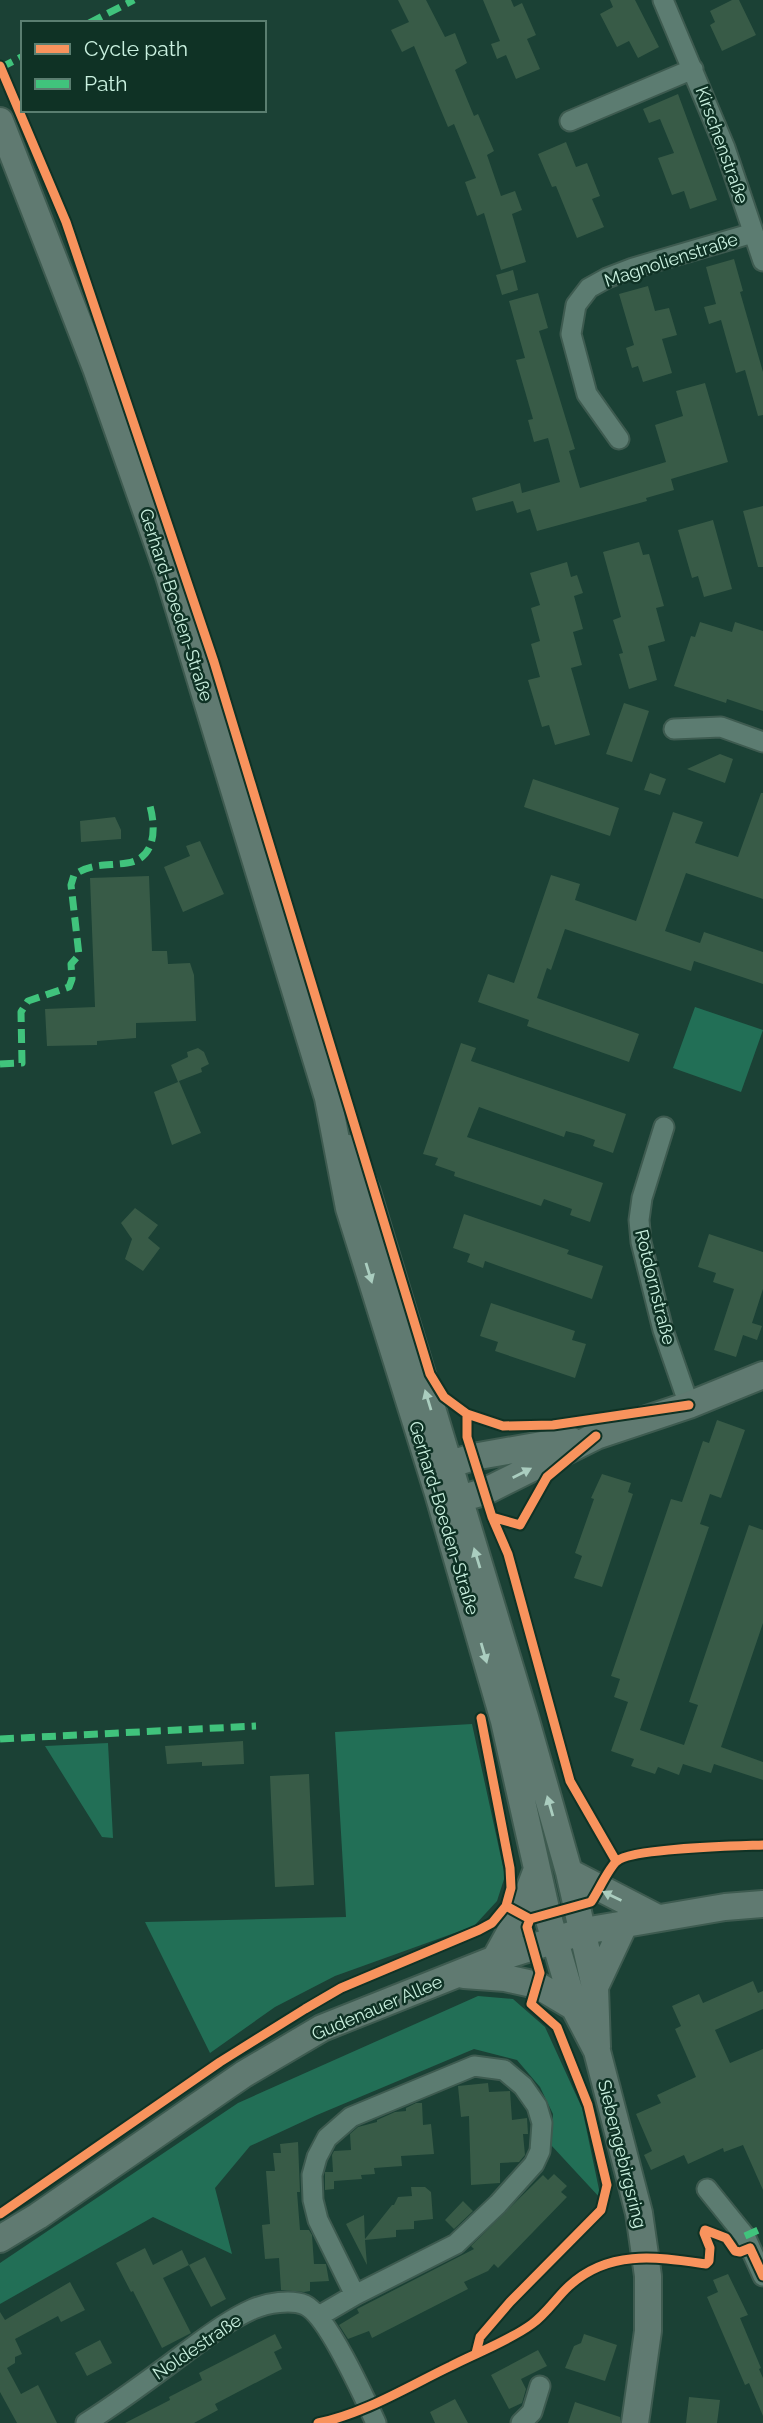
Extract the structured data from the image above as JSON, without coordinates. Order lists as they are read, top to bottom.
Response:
{
  "streets": {
    "main road": ["Gerhard-Boeden-Straße", "Gudenauer Allee", "Siebengebirgsring"],
    "street": [
      "Kirschenstraße",
      "Magnolienstraße",
      "Rotdornstraße",
      "Noldestraße"
    ]
  },
  "crossings": [
    ["Kirschenstraße", "Magnolienstraße"],
    ["Gerhard-Boeden-Straße", "Gudenauer Allee"],
    ["Gerhard-Boeden-Straße", "Siebengebirgsring"],
    ["Gudenauer Allee", "Siebengebirgsring"]
  ],
  "legend": ["Cycle path", "Path"]
}
